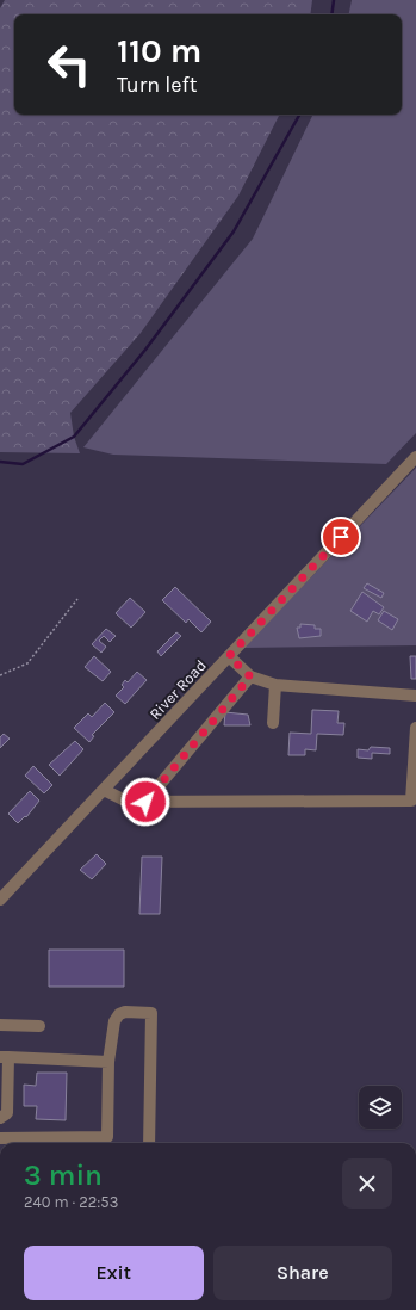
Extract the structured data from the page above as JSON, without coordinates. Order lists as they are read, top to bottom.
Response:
{
  "streets": {
    "street": ["River Road"]
  },
  "page": {
    "turn": ["110 m", "Turn left"],
    "heading": ["3 min", "240 m · 22:53"],
    "buttons": ["Exit", "Share"]
  }
}
